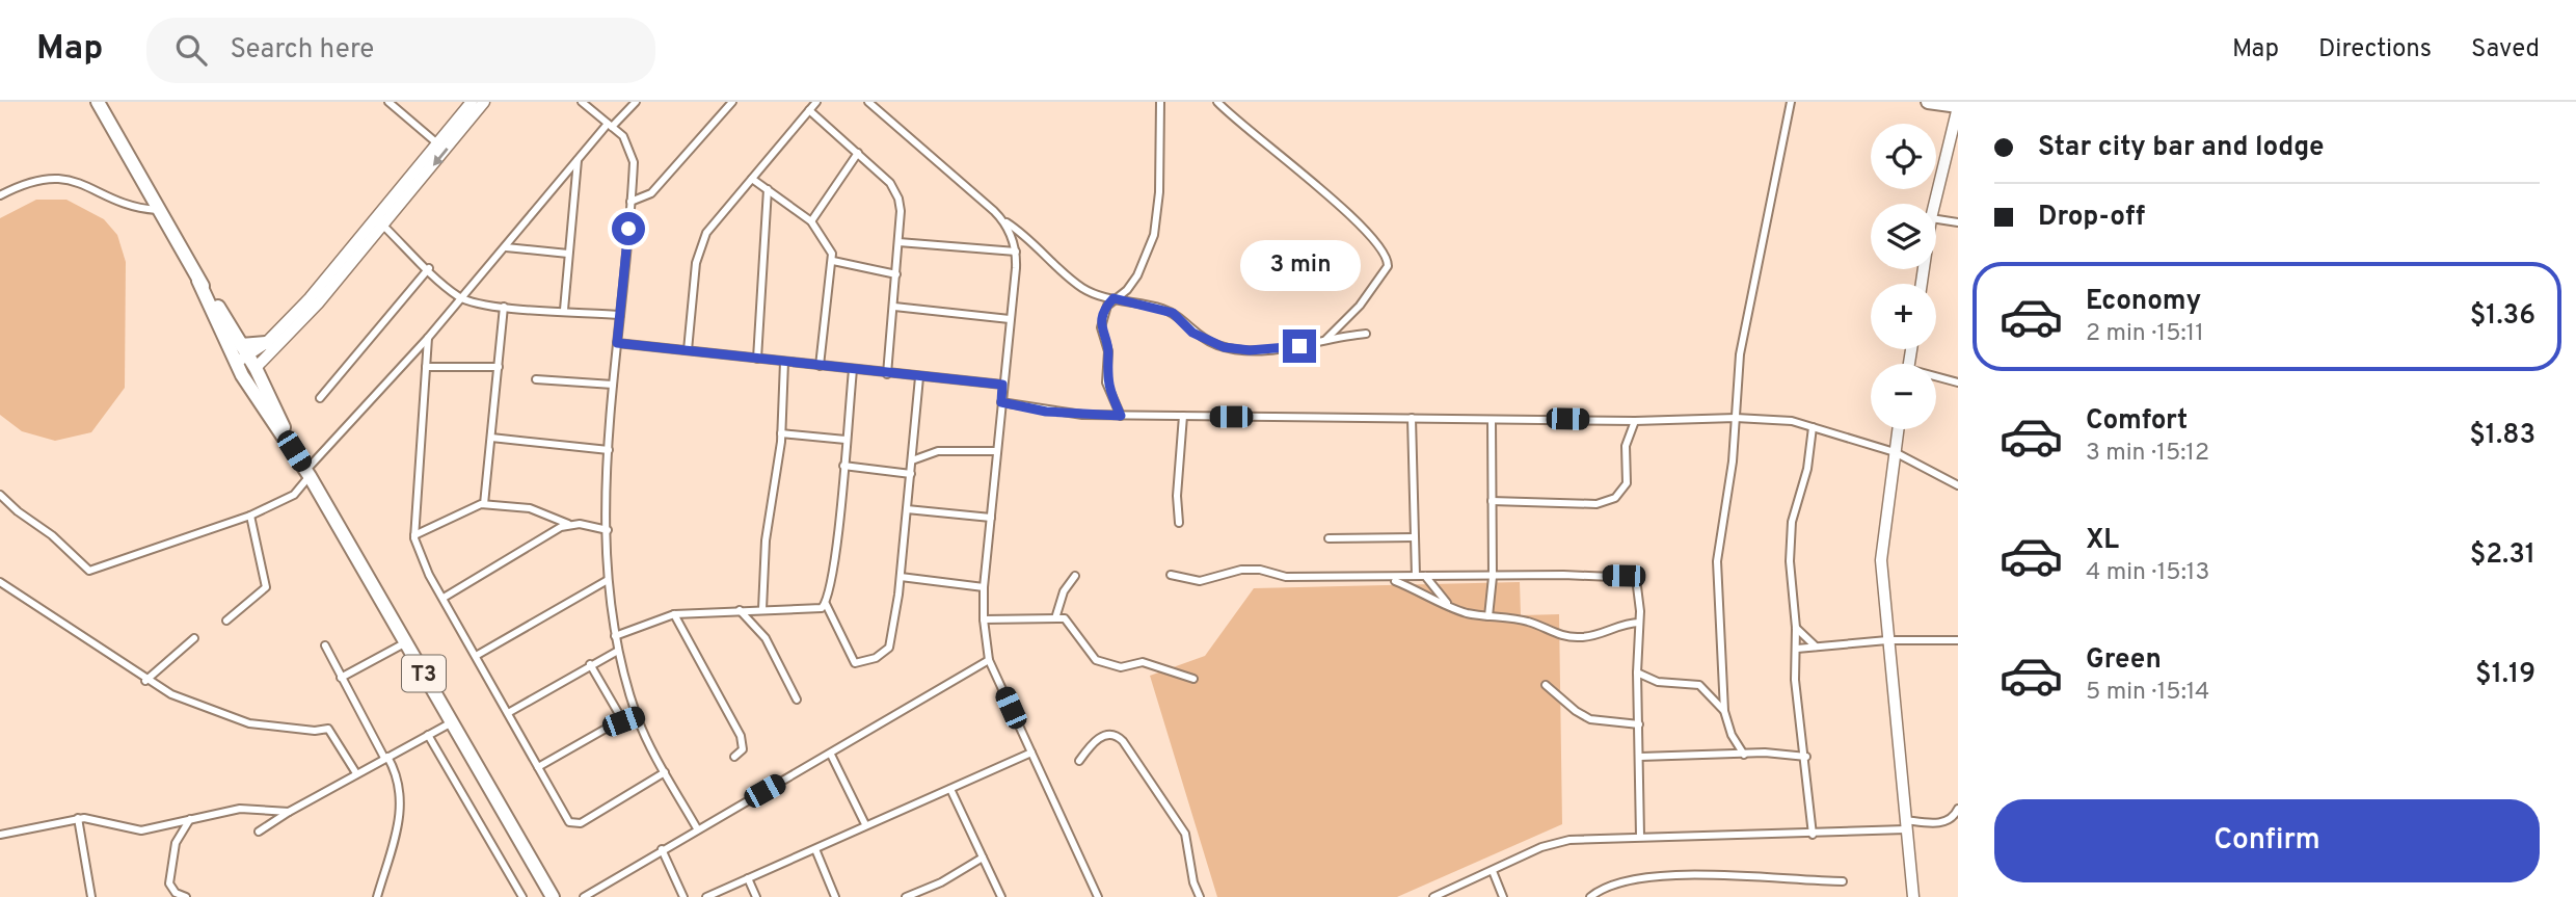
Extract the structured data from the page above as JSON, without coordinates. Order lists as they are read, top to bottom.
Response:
{
  "streets": {
    "highway": ["T3"]
  },
  "page": {
    "header": "Map",
    "search": "Search here",
    "nav": ["Map", "Directions", "Saved"],
    "banner": ["Star city bar and lodge", "Drop-off"],
    "map_buttons": ["+", "−"],
    "bubble": "3 min",
    "list": [
      {
        "name": "Economy",
        "note": "2 min · 15:11",
        "value": "$1.36"
      },
      {
        "name": "Comfort",
        "note": "3 min · 15:12",
        "value": "$1.83"
      },
      {
        "name": "XL",
        "note": "4 min · 15:13",
        "value": "$2.31"
      },
      {
        "name": "Green",
        "note": "5 min · 15:14",
        "value": "$1.19"
      }
    ],
    "buttons": "Confirm"
  }
}
